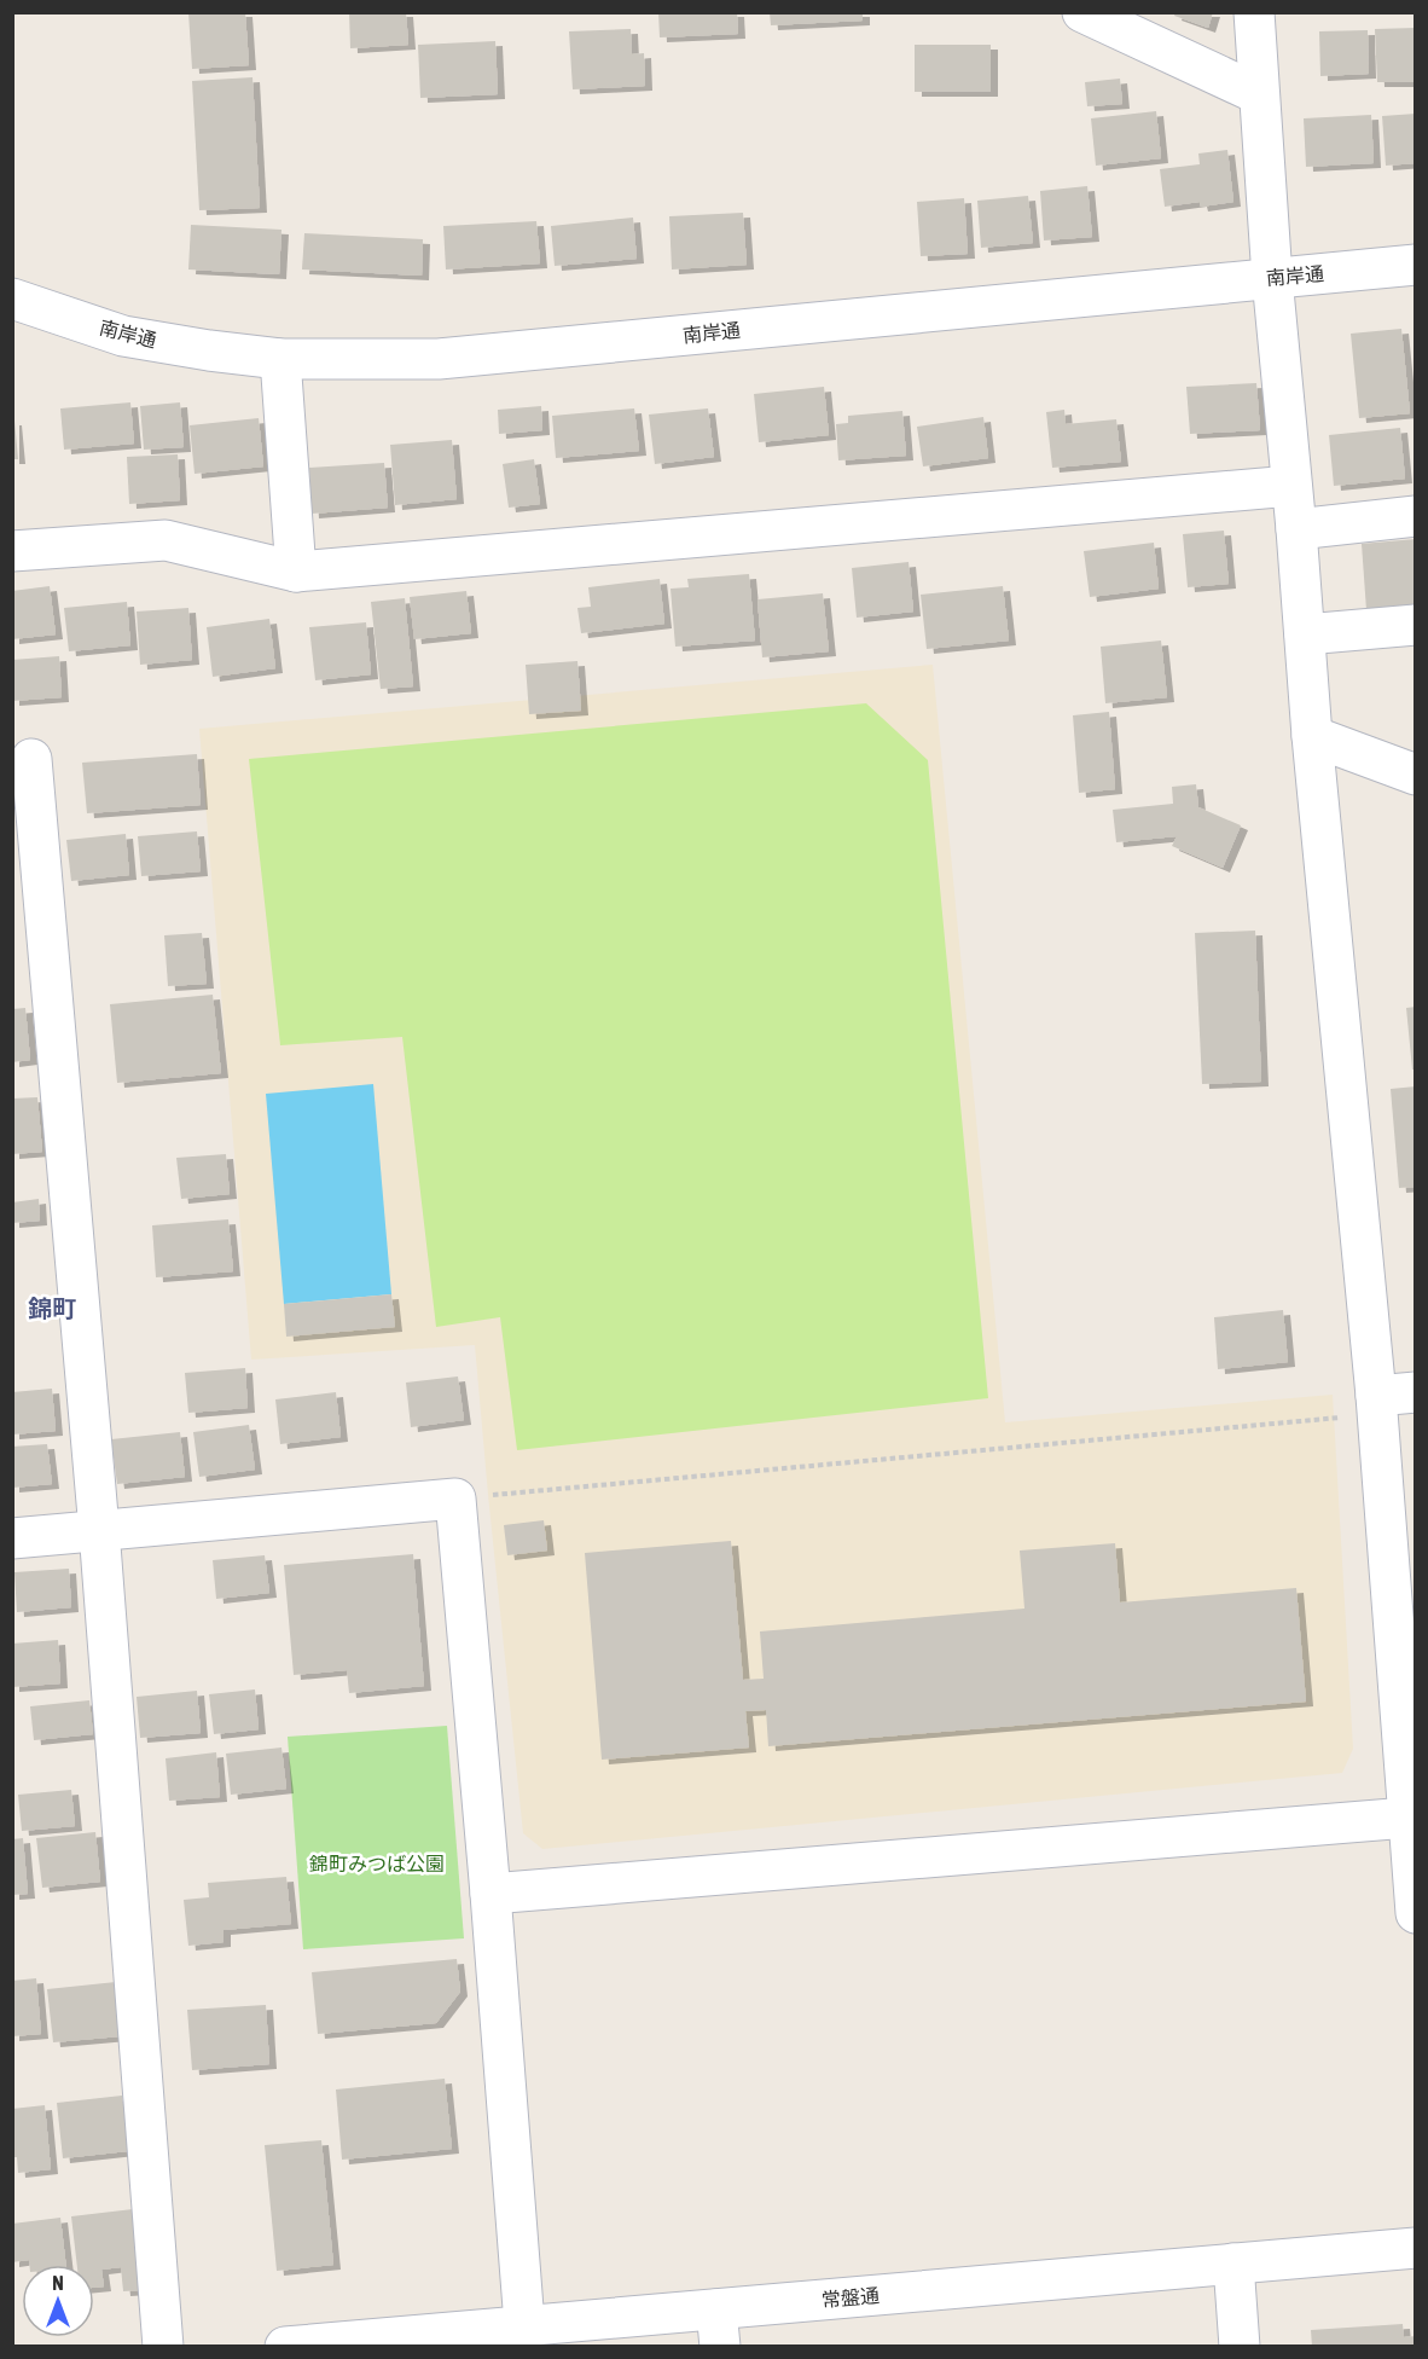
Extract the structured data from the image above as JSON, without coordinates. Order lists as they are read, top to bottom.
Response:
{
  "streets": {
    "street": ["南岸通", "常盤通"]
  },
  "districts": ["錦町"],
  "parks": ["錦町みつば公園"],
  "north": "top"
}
